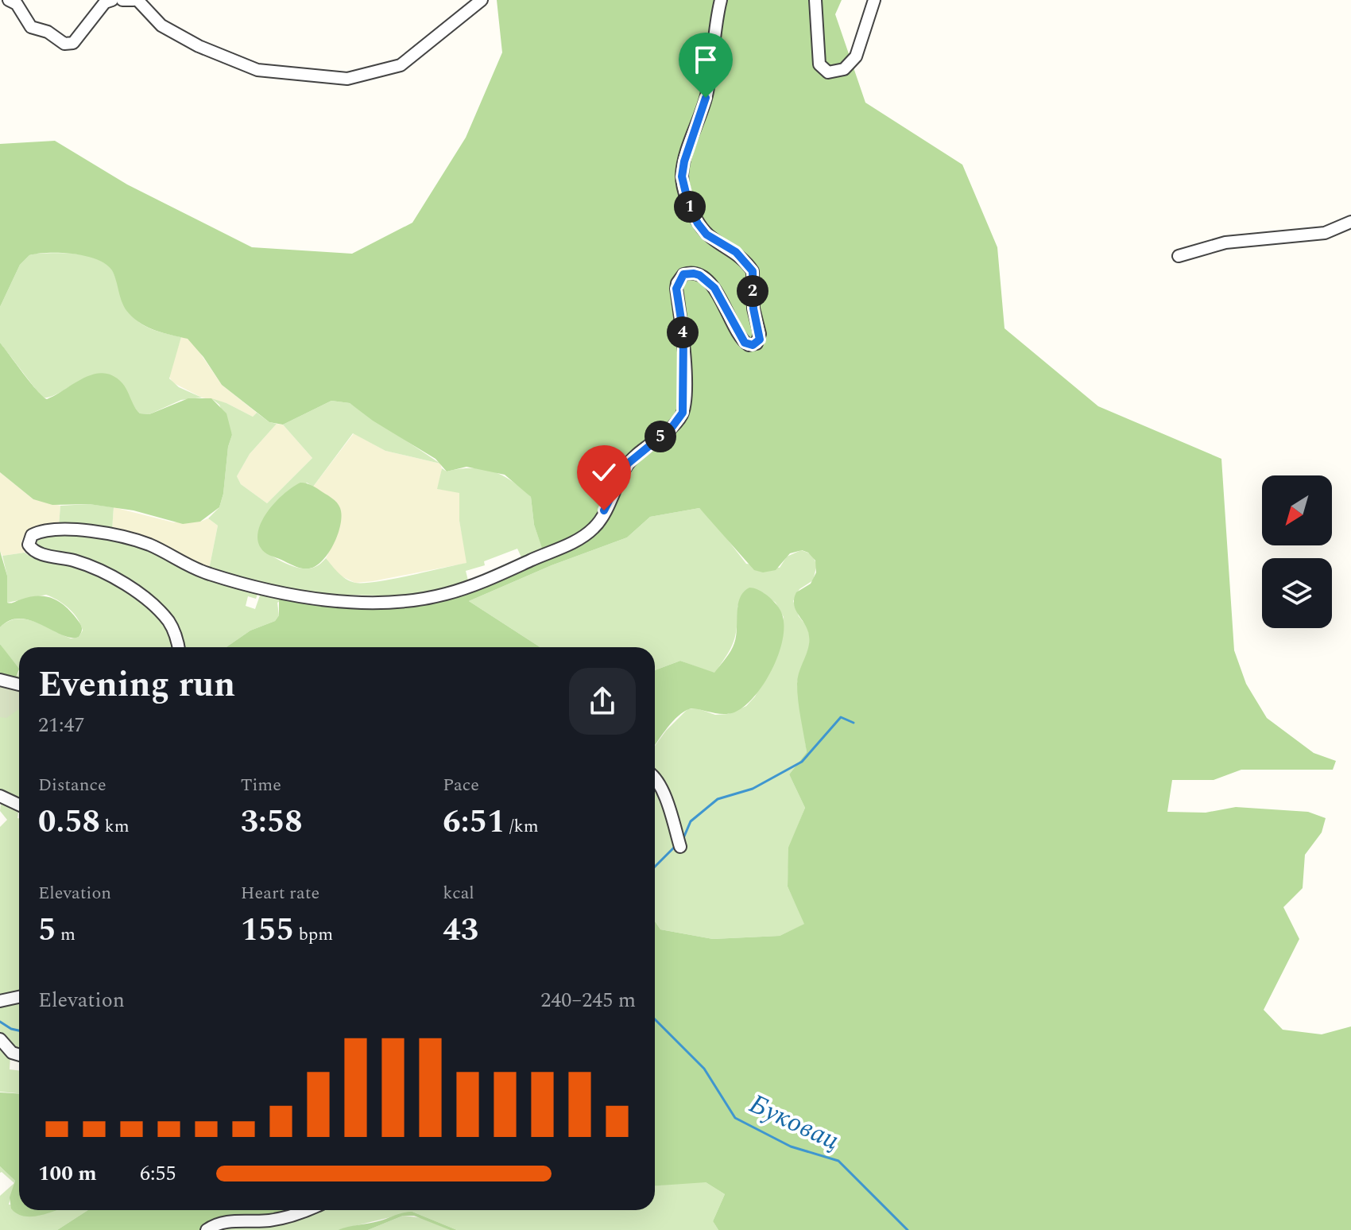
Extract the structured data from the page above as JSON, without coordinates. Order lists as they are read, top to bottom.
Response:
{
  "water": ["Буковац"],
  "north": "bottom left",
  "page": {
    "pins": [
      "1",
      "2",
      "4",
      "5"
    ],
    "heading": ["Evening run", "21:47"],
    "stats": [
      ["Distance", "0.58 km"],
      ["Time", "3:58"],
      ["Pace", "6:51 /km"],
      ["Elevation", "5 m"],
      ["Heart rate", "155 bpm"],
      ["kcal", "43"]
    ],
    "chart": ["Elevation", "240–245 m"],
    "list": [
      {
        "name": "100 m",
        "note": "6:55"
      }
    ]
  }
}
